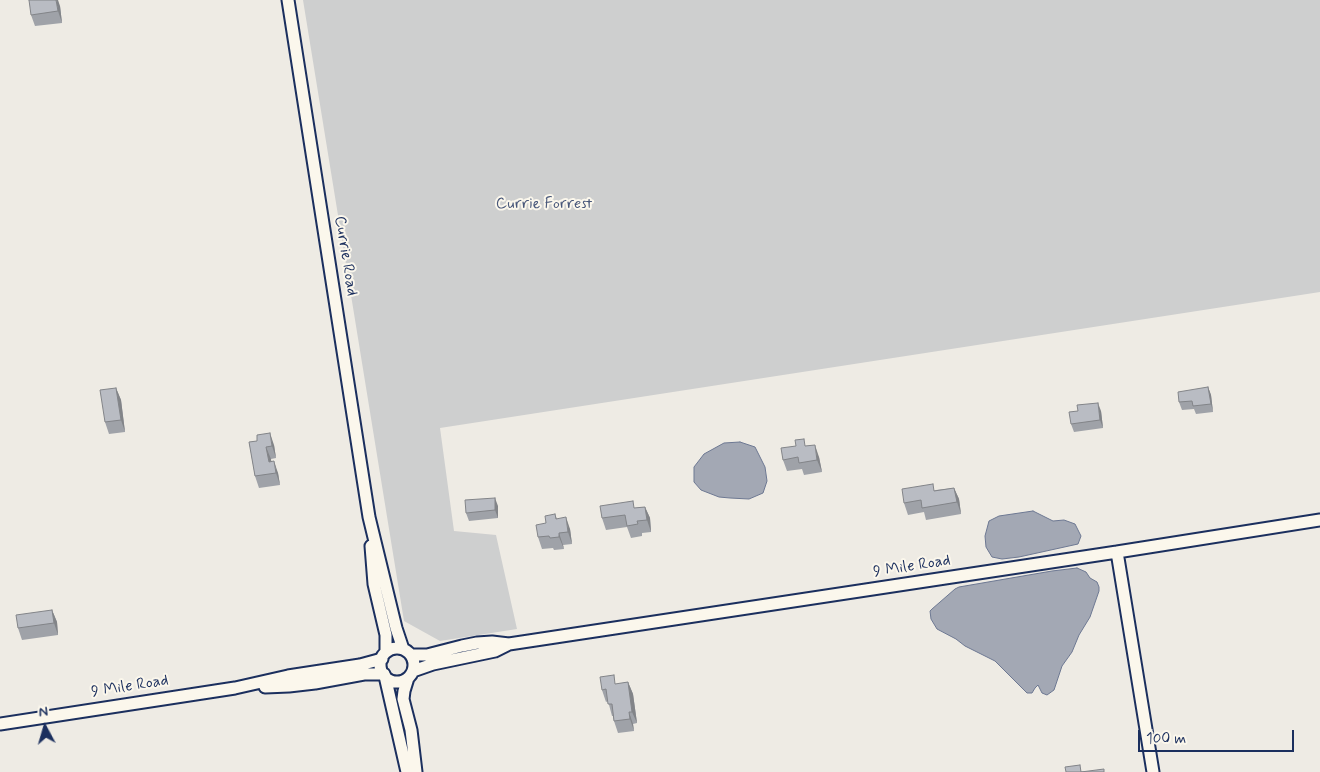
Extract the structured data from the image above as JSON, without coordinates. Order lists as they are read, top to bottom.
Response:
{
  "streets": {
    "street": ["Currie Road", "9 Mile Road"]
  },
  "crossings": [
    ["Currie Road", "9 Mile Road"]
  ],
  "parks": ["Currie Forrest"],
  "scale_bar": "100 m",
  "north": "top"
}
